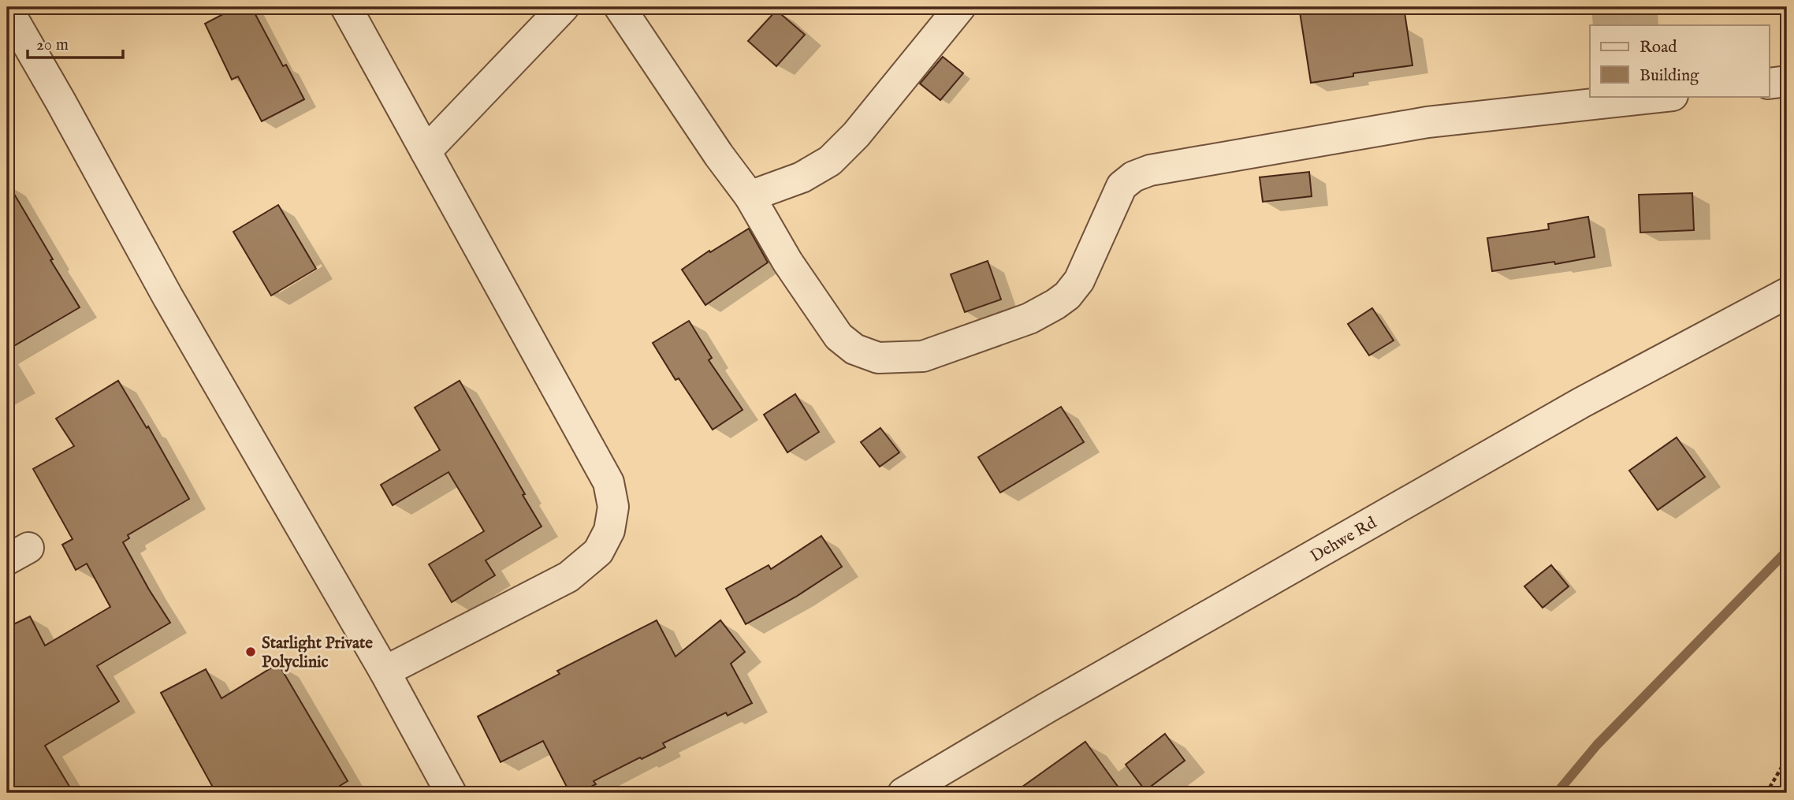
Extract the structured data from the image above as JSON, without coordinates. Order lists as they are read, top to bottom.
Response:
{
  "streets": {
    "street": ["Dehwe Rd"]
  },
  "places": ["Starlight Private Polyclinic"],
  "legend": ["Road", "Building"],
  "scale_bar": "20 m"
}
